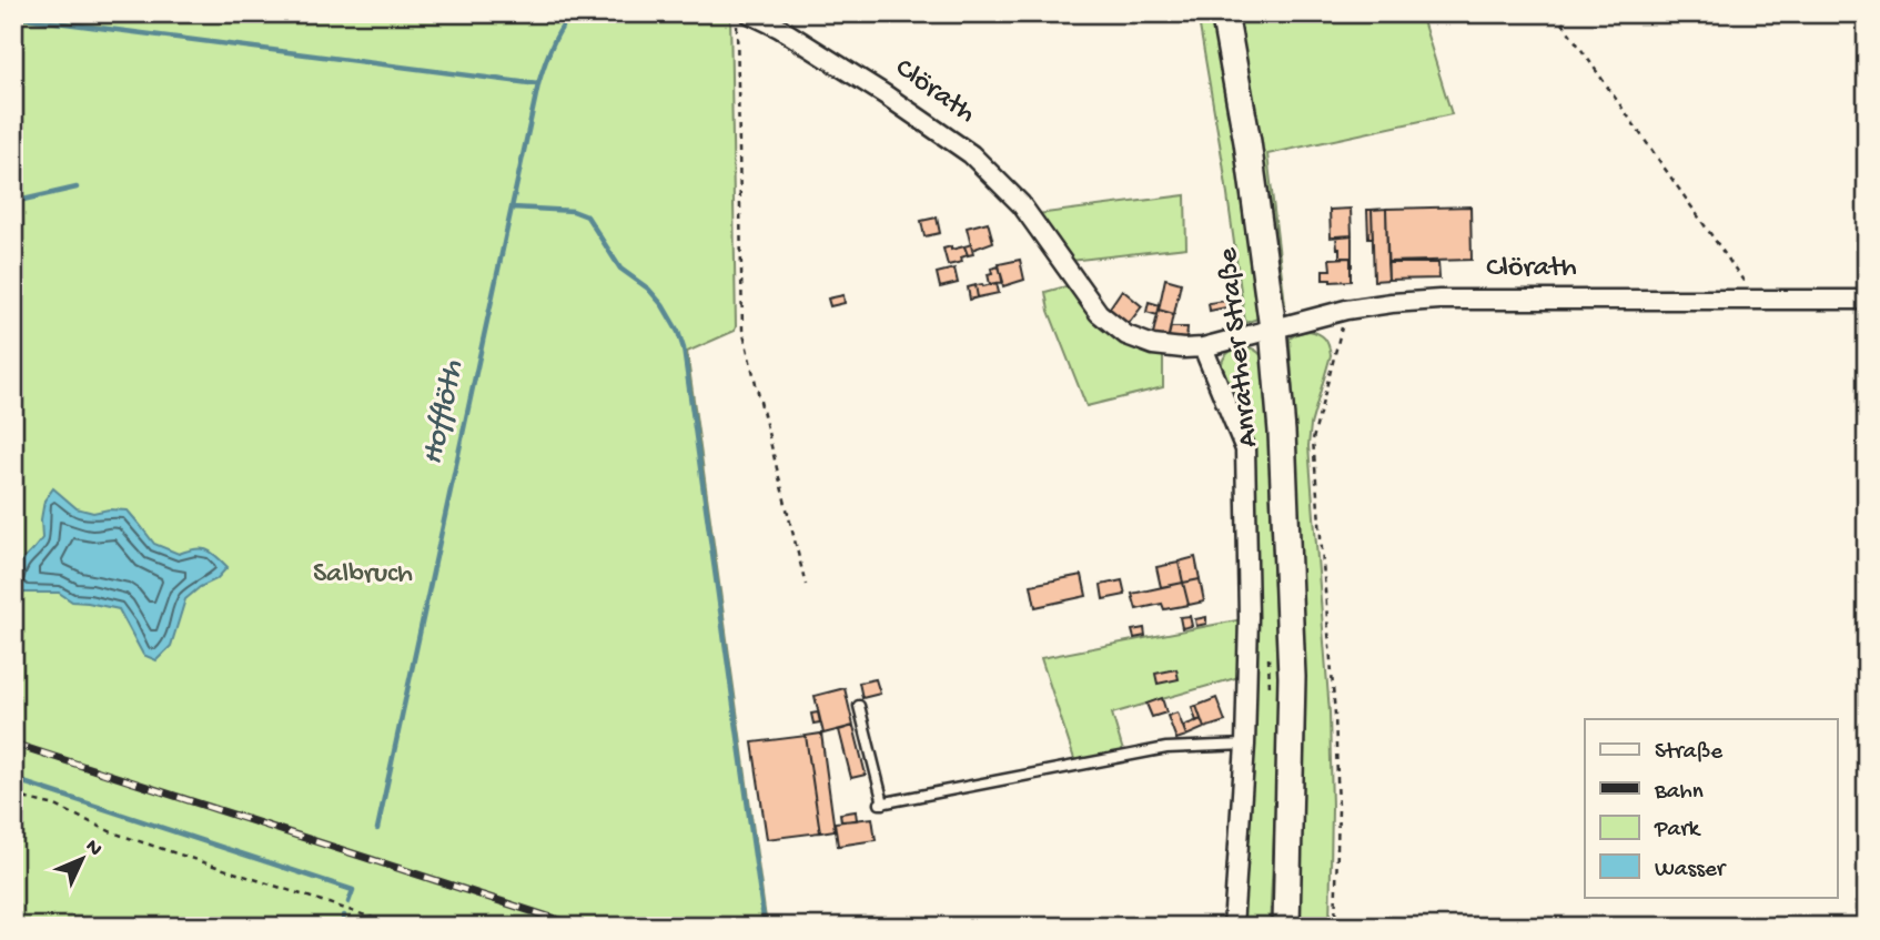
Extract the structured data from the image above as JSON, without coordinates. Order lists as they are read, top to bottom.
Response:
{
  "streets": {
    "main road": ["Anrather Straße"],
    "street": ["Clörath"]
  },
  "crossings": [
    ["Clörath", "Anrather Straße"]
  ],
  "water": ["Hofflöth"],
  "parks": ["Salbruch"],
  "legend": [
    "Straße",
    "Bahn",
    "Park",
    "Wasser"
  ],
  "north": "top right"
}
